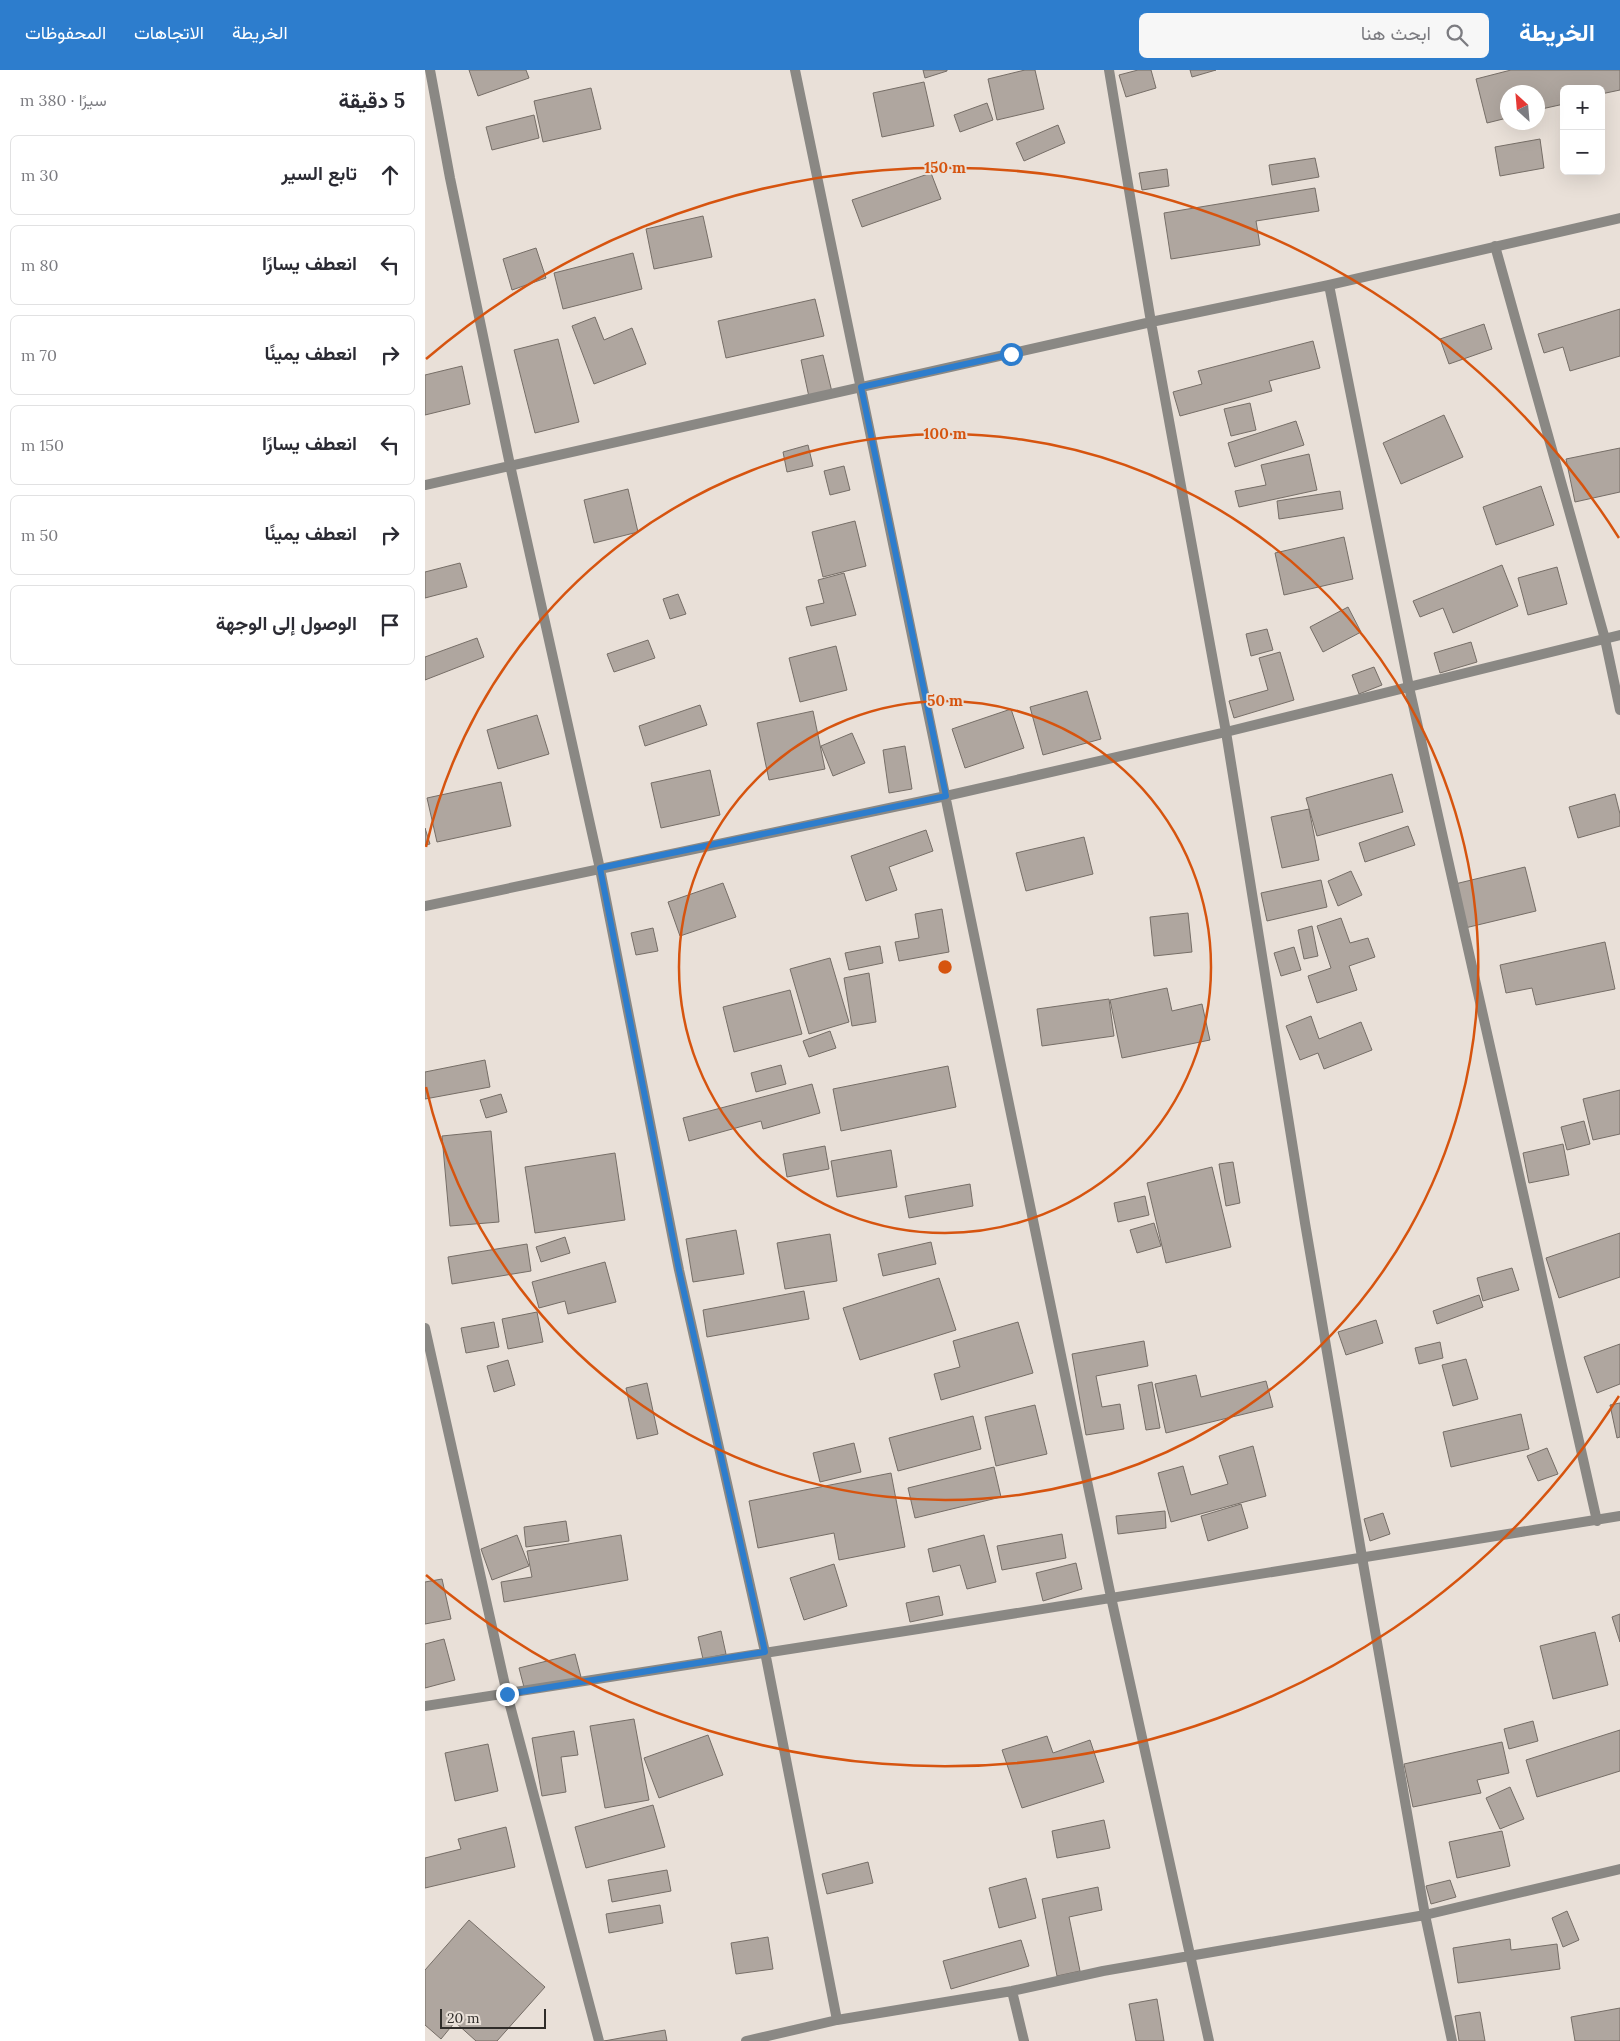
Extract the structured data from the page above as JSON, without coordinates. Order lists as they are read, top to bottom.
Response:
{
  "scale_bar": "20 m",
  "north": "top left",
  "page": {
    "header": "الخريطة",
    "search": "ابحث هنا",
    "nav": ["الخريطة", "الاتجاهات", "المحفوظات"],
    "heading": ["5 دقيقة", "سيرًا · 380 m"],
    "map_buttons": ["+", "−"],
    "list": [
      ["تابع السير", "30 m"],
      ["انعطف يسارًا", "80 m"],
      ["انعطف يمينًا", "70 m"],
      ["انعطف يسارًا", "150 m"],
      ["انعطف يمينًا", "50 m"],
      "الوصول إلى الوجهة"
    ],
    "scale": "20 m"
  },
  "rings": ["150 m", "100 m", "50 m"]
}
